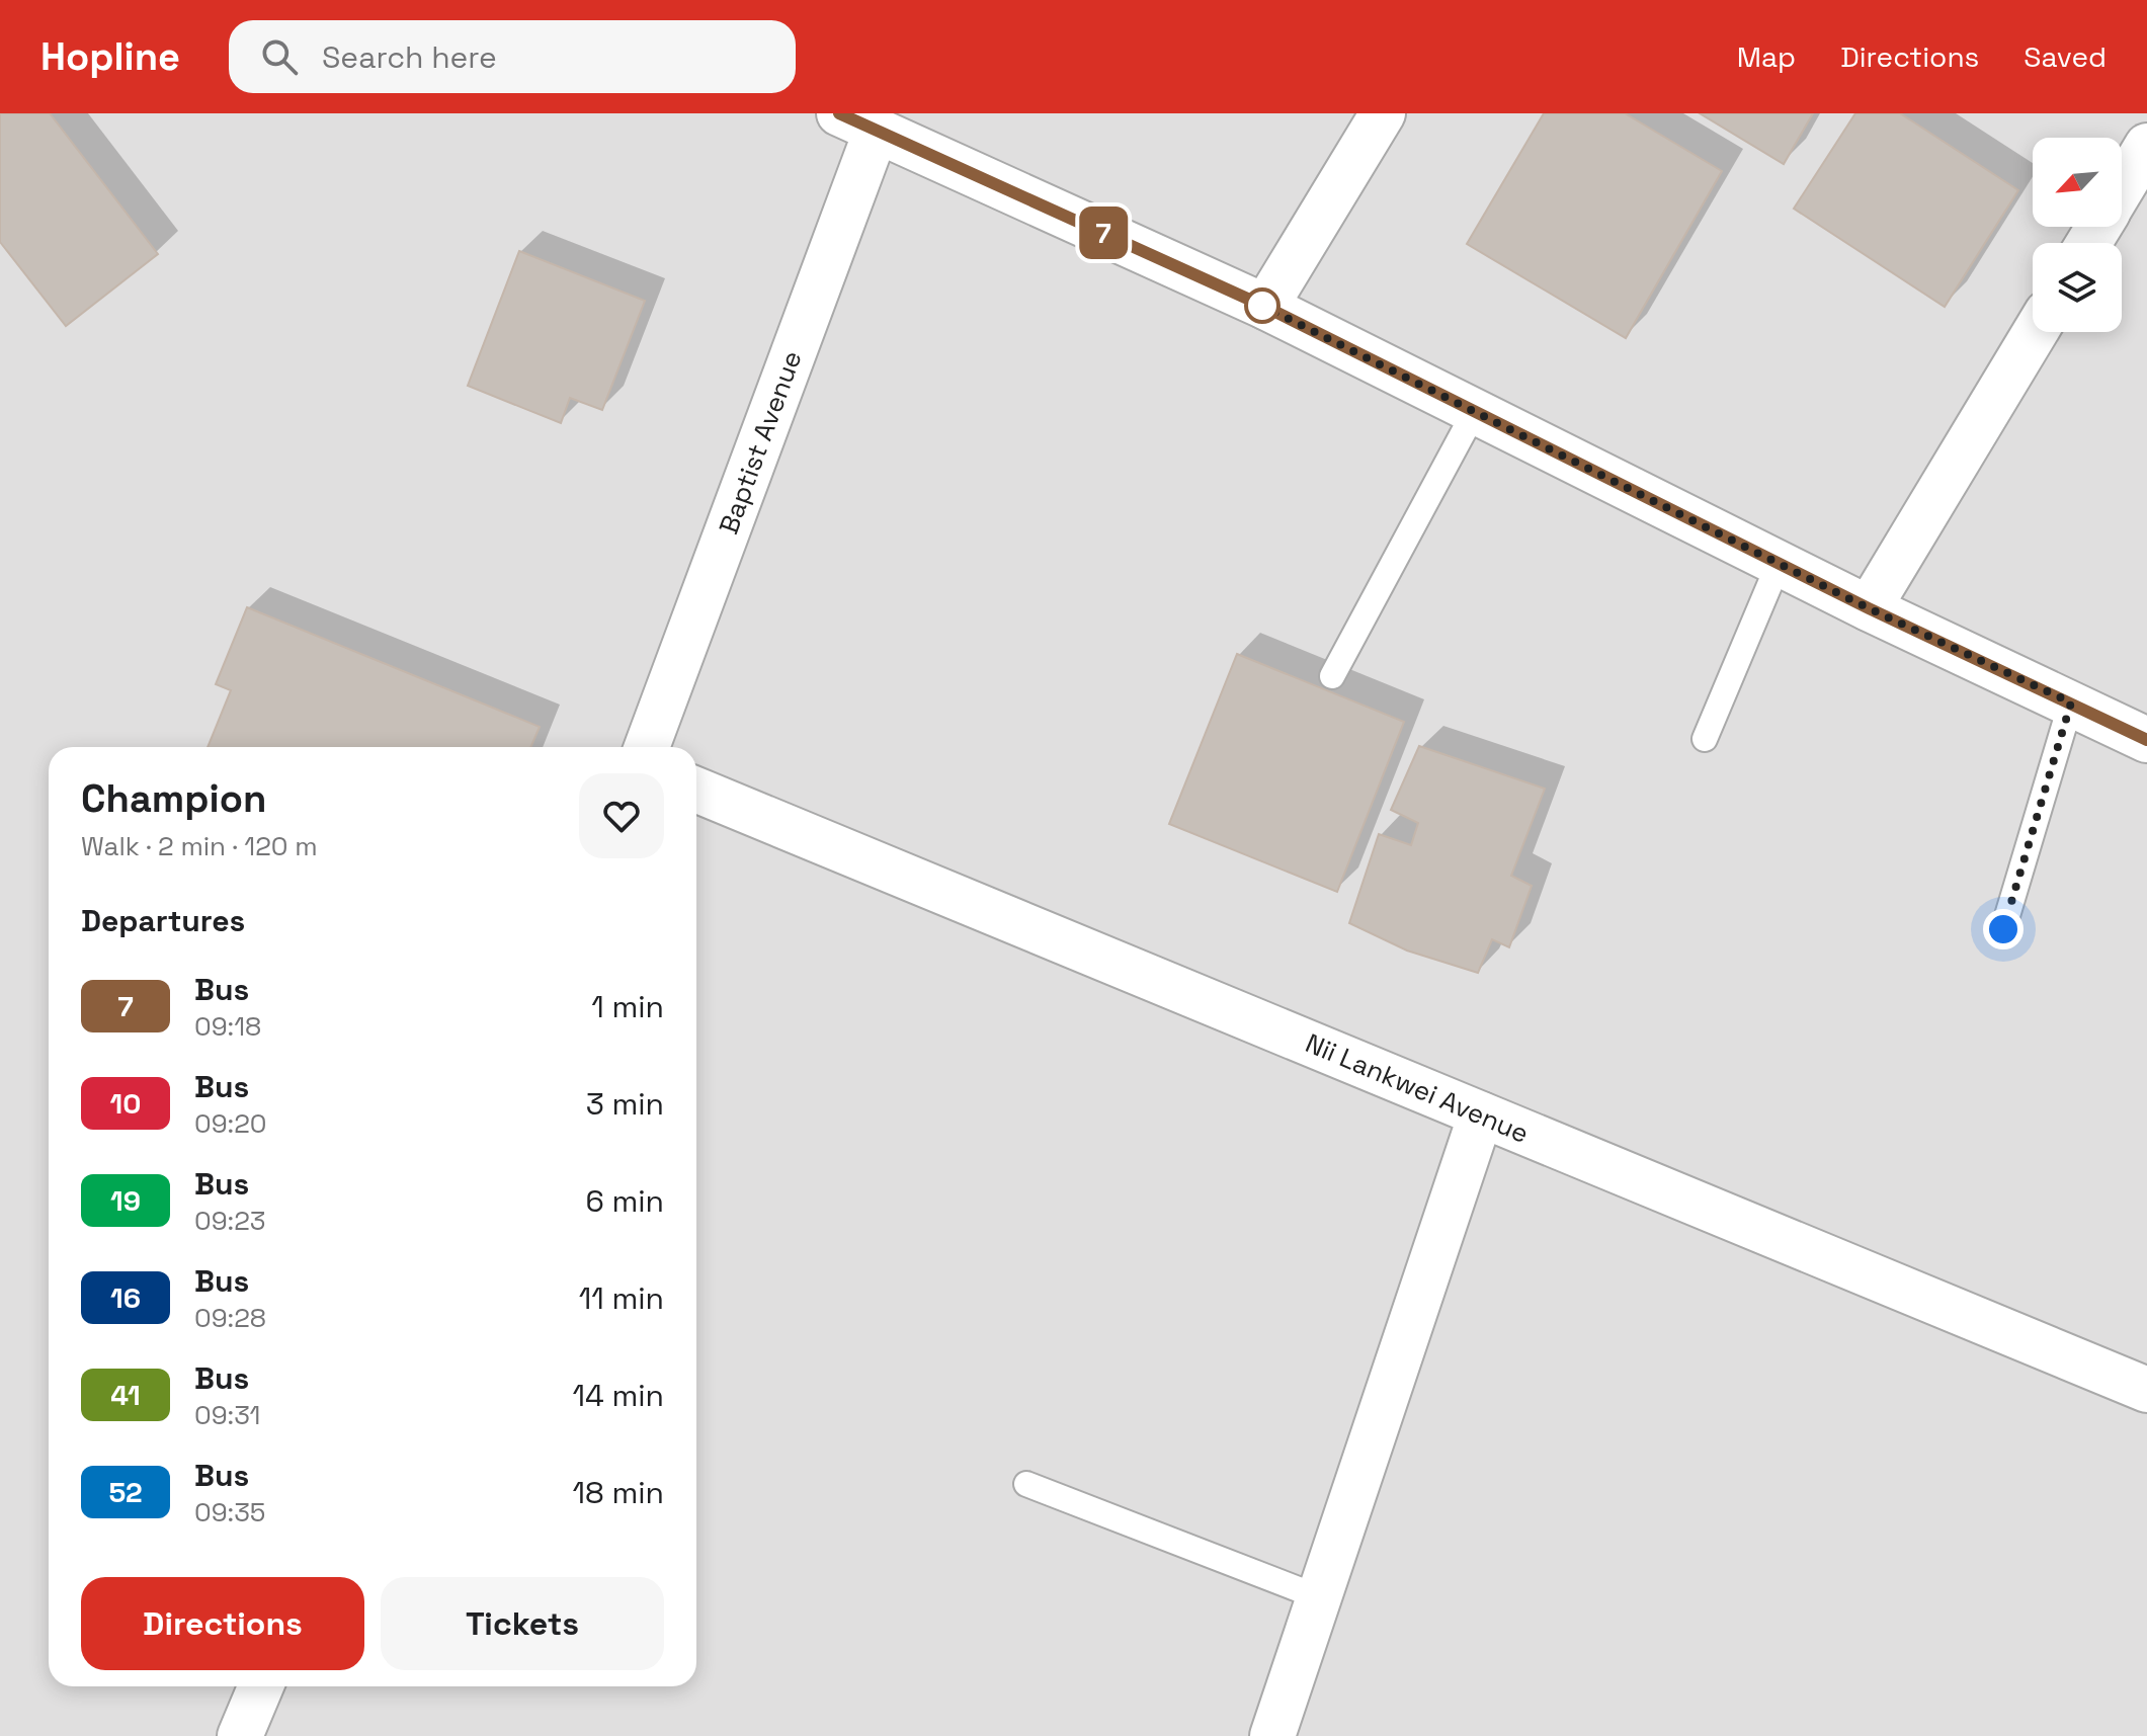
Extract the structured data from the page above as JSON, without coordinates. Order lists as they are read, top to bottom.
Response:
{
  "streets": {
    "street": ["Baptist Avenue", "Nii Lankwei Avenue"]
  },
  "lines": ["bus line 7"],
  "north": "bottom left",
  "page": {
    "header": "Hopline",
    "search": "Search here",
    "nav": ["Map", "Directions", "Saved"],
    "on_map": "7",
    "heading": [
      ["Champion", "Walk · 2 min · 120 m"],
      "Departures"
    ],
    "list": [
      {
        "mark": "7",
        "name": "Bus",
        "note": "09:18",
        "value": "1 min"
      },
      {
        "mark": "10",
        "name": "Bus",
        "note": "09:20",
        "value": "3 min"
      },
      {
        "mark": "19",
        "name": "Bus",
        "note": "09:23",
        "value": "6 min"
      },
      {
        "mark": "16",
        "name": "Bus",
        "note": "09:28",
        "value": "11 min"
      },
      {
        "mark": "41",
        "name": "Bus",
        "note": "09:31",
        "value": "14 min"
      },
      {
        "mark": "52",
        "name": "Bus",
        "note": "09:35",
        "value": "18 min"
      }
    ],
    "buttons": ["Directions", "Tickets"]
  }
}
